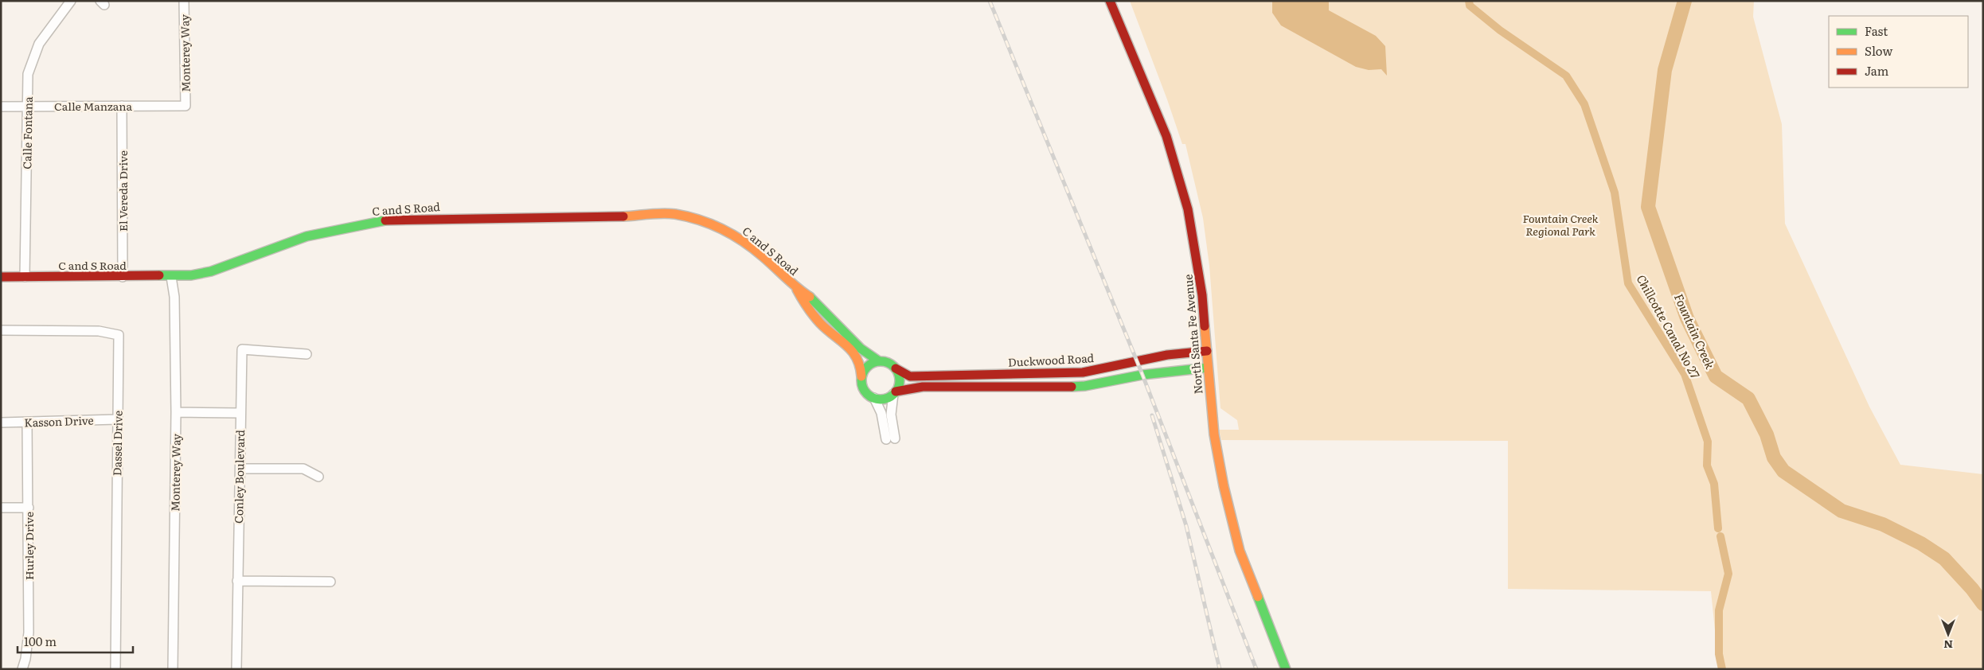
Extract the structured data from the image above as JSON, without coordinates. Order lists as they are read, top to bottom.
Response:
{
  "streets": {
    "main road": ["C and S Road", "North Santa Fe Avenue", "Duckwood Road"],
    "street": [
      "Monterey Way",
      "Calle Manzana",
      "Calle Fontana",
      "El Vereda Drive",
      "Kasson Drive",
      "Dassel Drive",
      "Conley Boulevard",
      "Hurley Drive"
    ]
  },
  "crossings": [
    ["Monterey Way", "Calle Manzana"],
    ["Monterey Way", "C and S Road"],
    ["Calle Manzana", "Calle Fontana"],
    ["Calle Manzana", "El Vereda Drive"],
    ["Calle Fontana", "C and S Road"],
    ["El Vereda Drive", "C and S Road"],
    ["C and S Road", "Duckwood Road"],
    ["North Santa Fe Avenue", "Duckwood Road"],
    ["Kasson Drive", "Dassel Drive"],
    ["Kasson Drive", "Hurley Drive"]
  ],
  "water": ["Chillcotte Canal No 27", "Fountain Creek"],
  "parks": ["Fountain Creek Regional Park"],
  "legend": ["Fast", "Slow", "Jam"],
  "scale_bar": "100 m",
  "north": "bottom"
}
